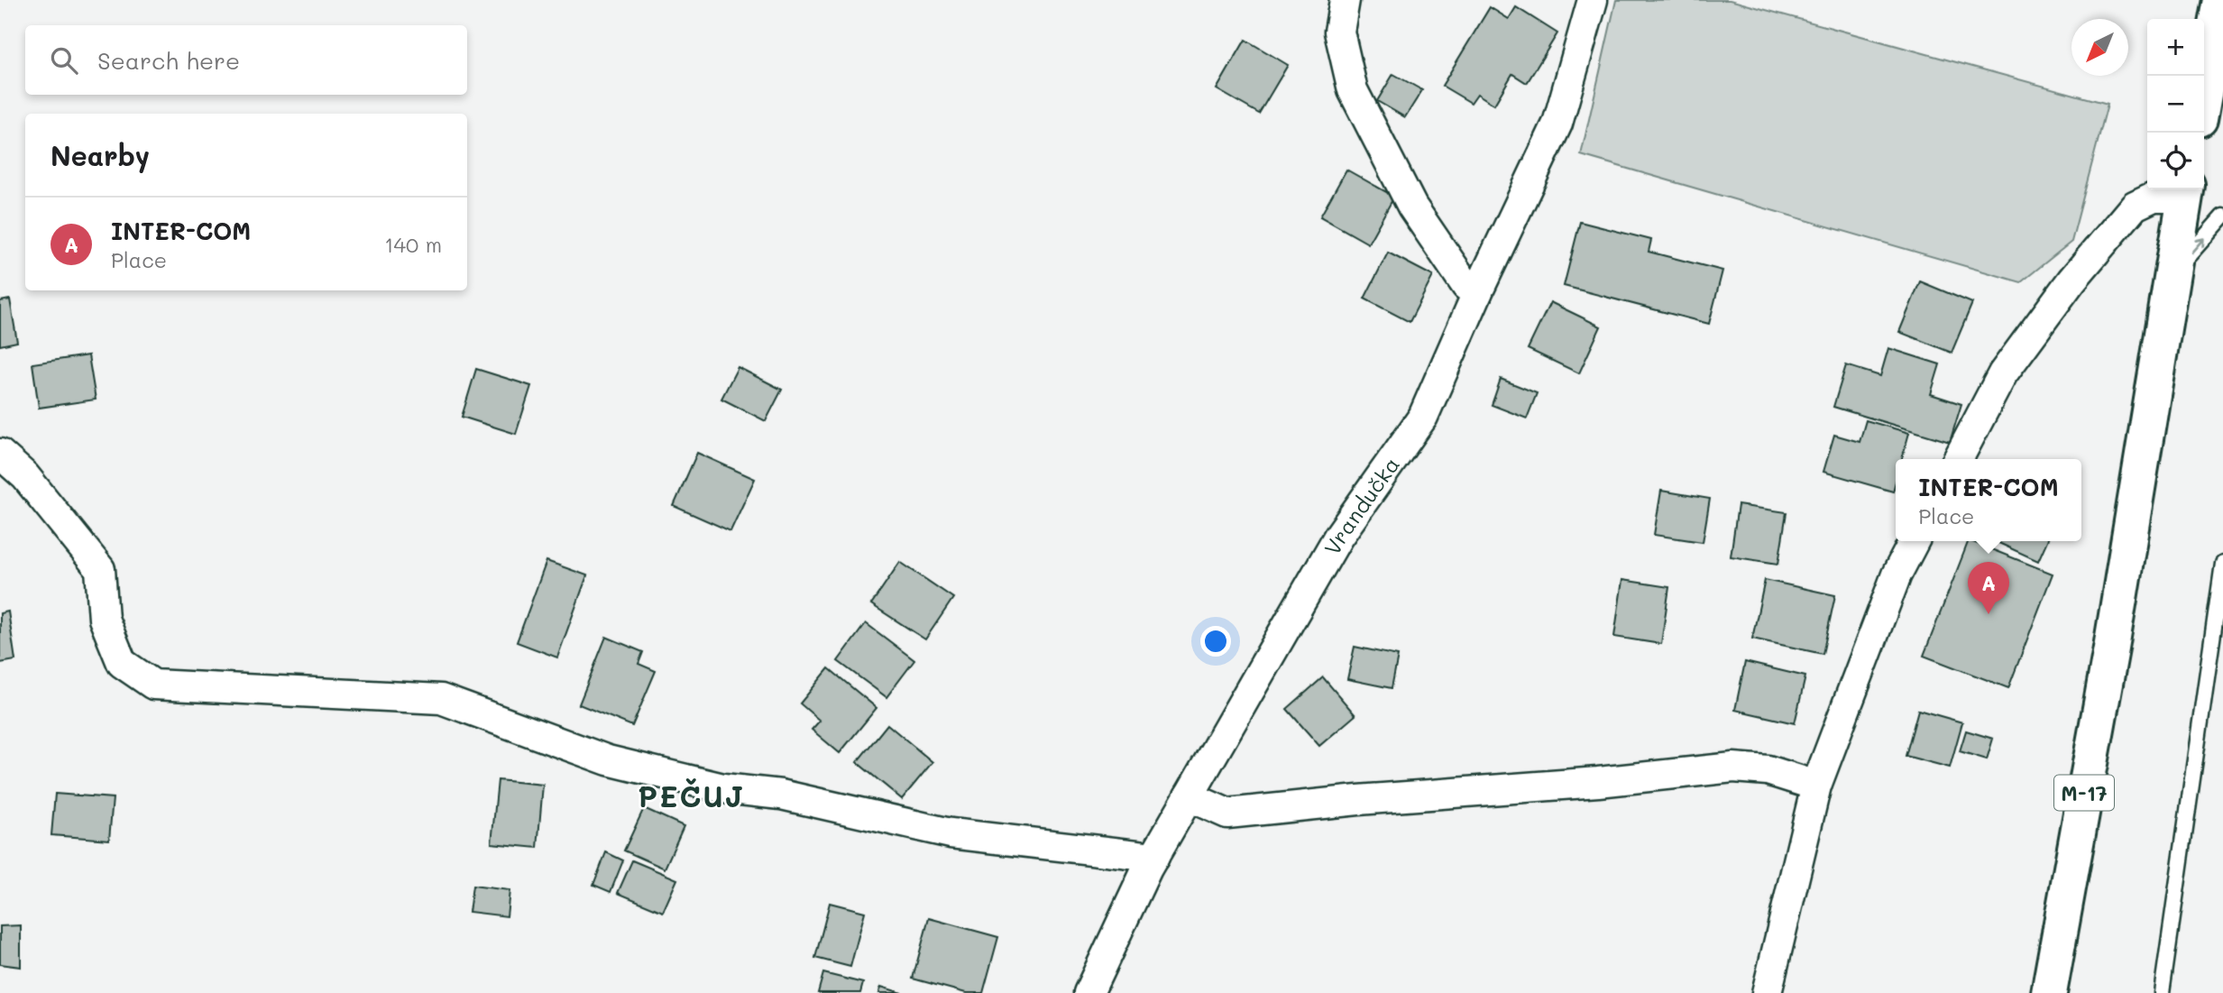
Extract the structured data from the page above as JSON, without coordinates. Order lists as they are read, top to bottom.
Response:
{
  "streets": {
    "main road": ["M-17"],
    "street": ["Vrandučka"]
  },
  "districts": ["PEČUJ"],
  "north": "bottom left",
  "page": {
    "map_buttons": ["+", "−"],
    "search": "Search here",
    "heading": "Nearby",
    "list": [
      {
        "mark": "A",
        "name": "INTER-COM",
        "note": "Place",
        "value": "140 m"
      }
    ],
    "popup": ["INTER-COM", "Place"],
    "pins": "A"
  }
}
